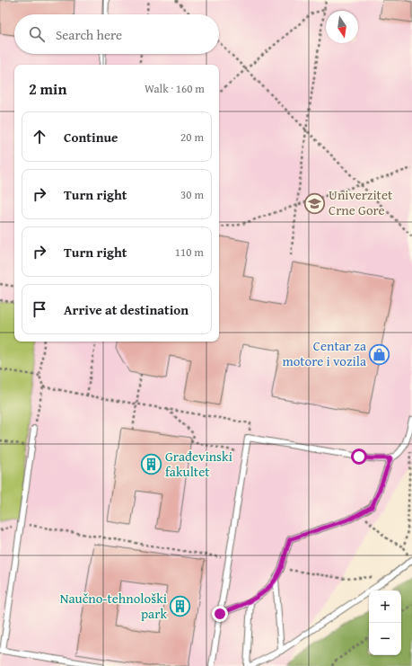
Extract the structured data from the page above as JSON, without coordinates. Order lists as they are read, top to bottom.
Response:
{
  "places": {
    "school or university": ["Univerzitet Crne Gore"],
    "shop": ["Centar za motore i vozila"],
    "building": ["Građevinski fakultet", "Naučno-tehnološki park"]
  },
  "north": "bottom",
  "page": {
    "search": "Search here",
    "heading": ["2 min", "Walk · 160 m"],
    "list": [
      ["Continue", "20 m"],
      ["Turn right", "30 m"],
      ["Turn right", "110 m"],
      "Arrive at destination"
    ],
    "map_buttons": ["+", "−"]
  }
}
